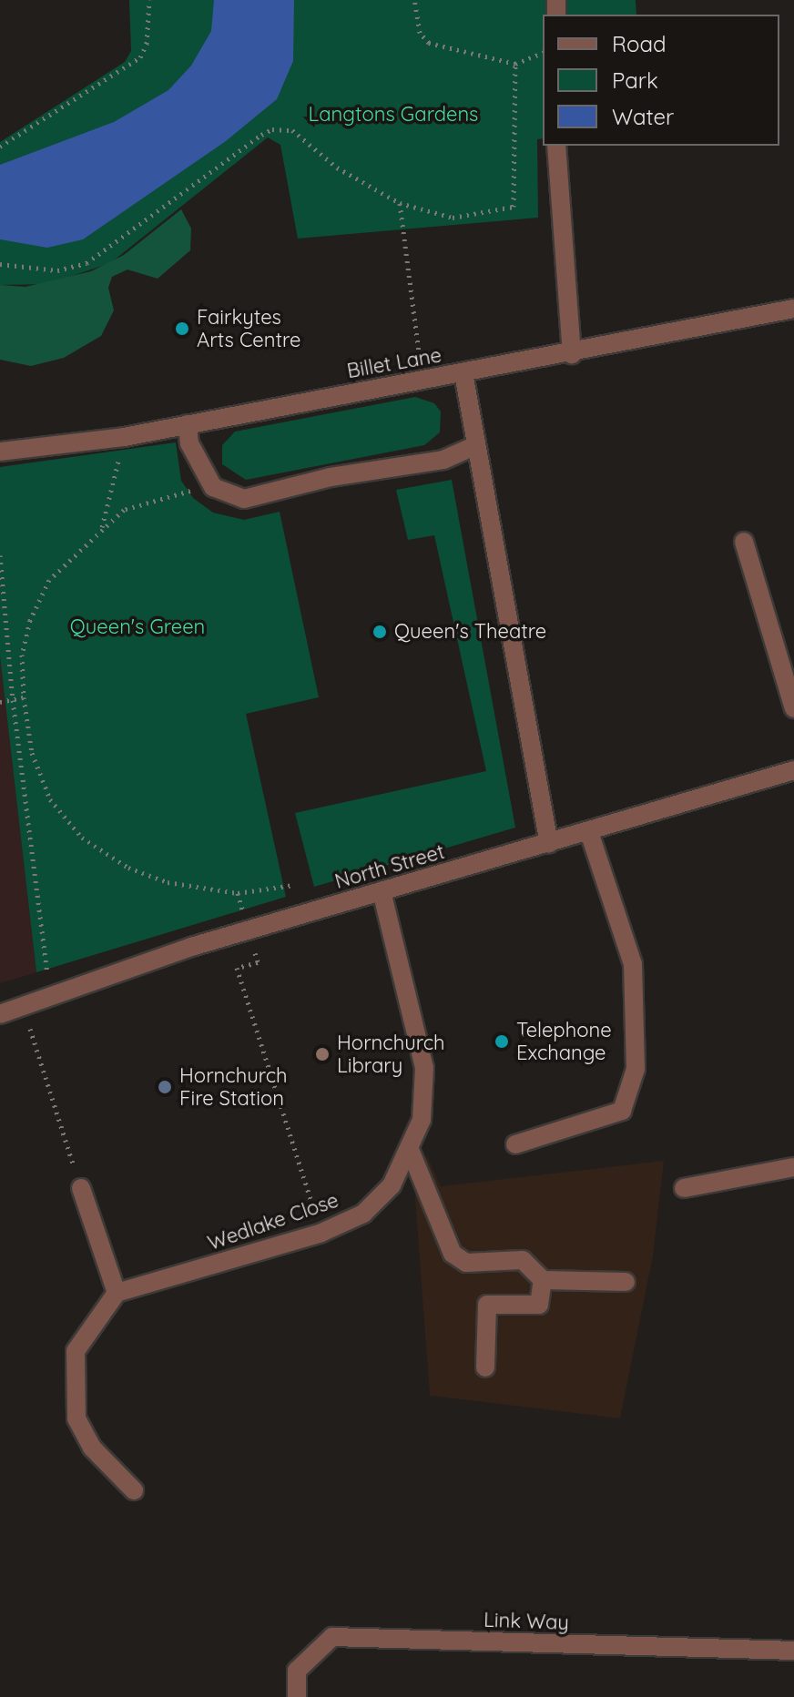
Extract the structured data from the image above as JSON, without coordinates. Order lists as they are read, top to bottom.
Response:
{
  "streets": {
    "street": [
      "Billet Lane",
      "North Street",
      "Wedlake Close",
      "Link Way"
    ]
  },
  "crossings": [
    ["North Street", "Wedlake Close"]
  ],
  "parks": ["Langtons Gardens", "Queen's Green"],
  "places": [
    "Fairkytes Arts Centre",
    "Queen's Theatre",
    "Telephone Exchange",
    "Hornchurch Library",
    "Hornchurch Fire Station"
  ],
  "legend": ["Road", "Park", "Water"]
}
